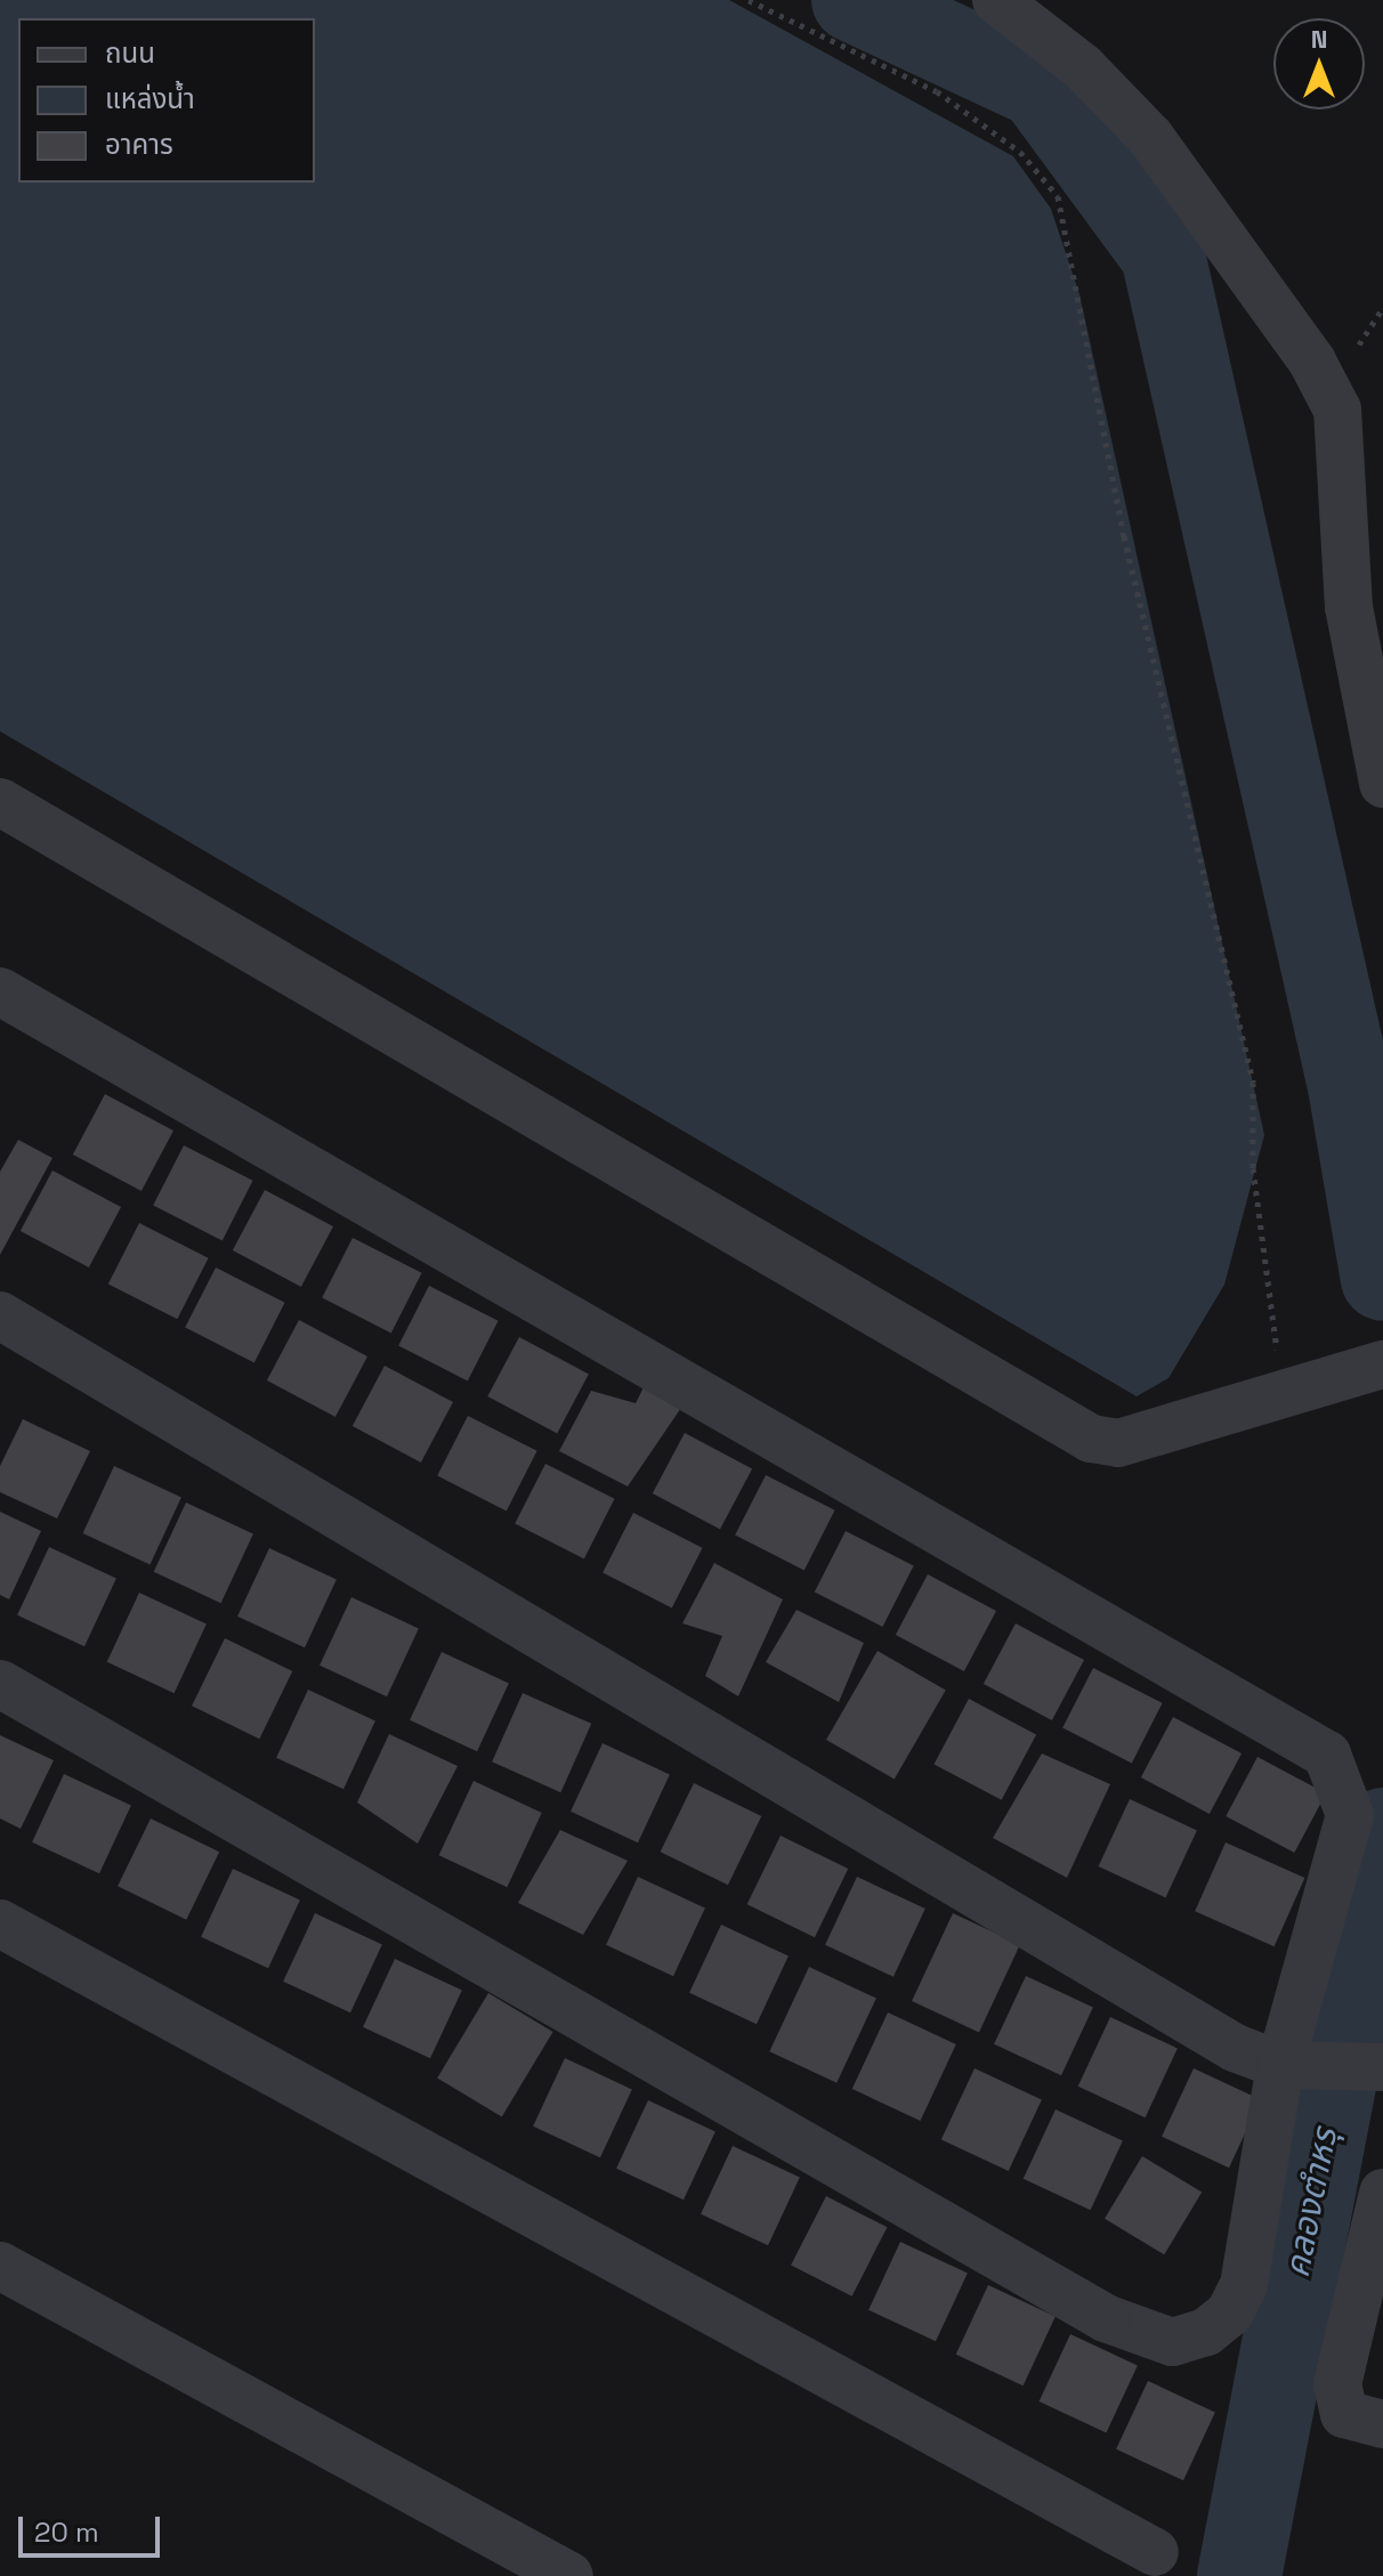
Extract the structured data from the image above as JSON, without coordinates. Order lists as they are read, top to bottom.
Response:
{
  "water": ["คลองตำหรุ"],
  "legend": ["ถนน", "แหล่งน้ำ", "อาคาร"],
  "scale_bar": "20 m",
  "north": "top"
}
